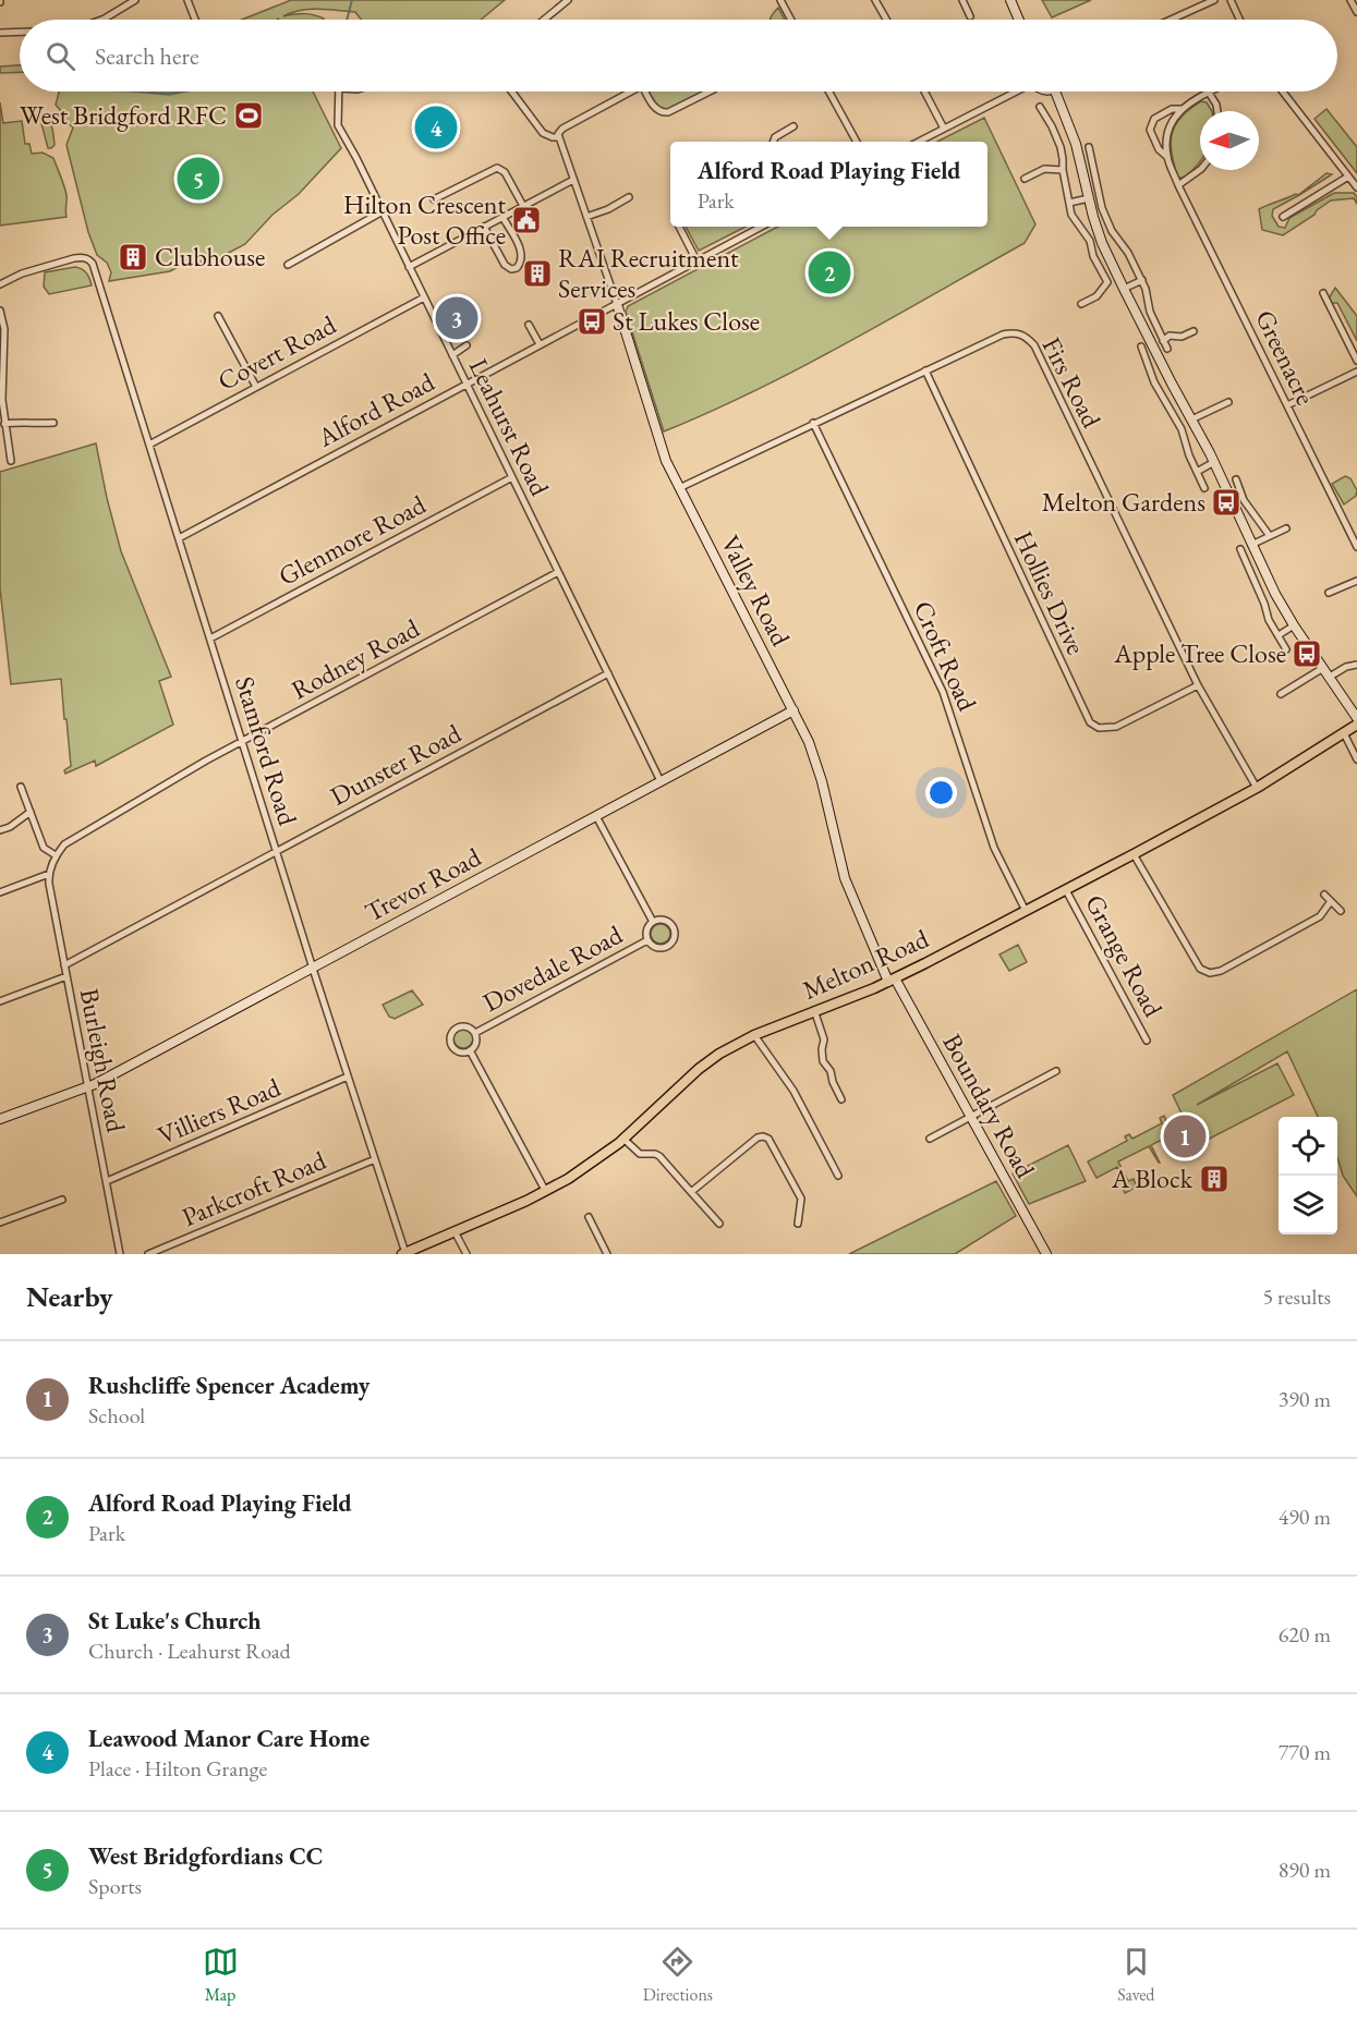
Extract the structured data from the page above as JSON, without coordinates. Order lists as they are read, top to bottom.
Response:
{
  "streets": {
    "main road": ["Melton Road"],
    "street": [
      "Covert Road",
      "Greenacre",
      "Firs Road",
      "Alford Road",
      "Leahurst Road",
      "Glenmore Road",
      "Valley Road",
      "Hollies Drive",
      "Croft Road",
      "Rodney Road",
      "Stamford Road",
      "Dunster Road",
      "Trevor Road",
      "Grange Road",
      "Dovedale Road",
      "Burleigh Road",
      "Boundary Road",
      "Villiers Road",
      "Parkcroft Road"
    ]
  },
  "crossings": [
    ["Covert Road", "Leahurst Road"],
    ["Covert Road", "Stamford Road"],
    ["Firs Road", "Valley Road"],
    ["Firs Road", "Hollies Drive"],
    ["Firs Road", "Croft Road"],
    ["Firs Road", "Melton Road"],
    ["Alford Road", "Leahurst Road"],
    ["Alford Road", "Valley Road"],
    ["Alford Road", "Stamford Road"],
    ["Leahurst Road", "Glenmore Road"],
    ["Leahurst Road", "Rodney Road"],
    ["Leahurst Road", "Dunster Road"],
    ["Leahurst Road", "Trevor Road"],
    ["Glenmore Road", "Stamford Road"],
    ["Valley Road", "Trevor Road"],
    ["Valley Road", "Melton Road"],
    ["Valley Road", "Boundary Road"],
    ["Croft Road", "Melton Road"],
    ["Rodney Road", "Stamford Road"],
    ["Stamford Road", "Dunster Road"],
    ["Stamford Road", "Trevor Road"],
    ["Stamford Road", "Melton Road"],
    ["Stamford Road", "Villiers Road"],
    ["Stamford Road", "Parkcroft Road"],
    ["Dunster Road", "Burleigh Road"],
    ["Trevor Road", "Dovedale Road"],
    ["Trevor Road", "Burleigh Road"],
    ["Grange Road", "Melton Road"],
    ["Melton Road", "Dovedale Road"],
    ["Melton Road", "Boundary Road"],
    ["Burleigh Road", "Villiers Road"]
  ],
  "places": {
    "sports": ["West Bridgford RFC"],
    "public building": ["Hilton Crescent Post Office"],
    "building": ["Clubhouse", "RAI Recruitment Services", "A Block"],
    "bus stop": ["St Lukes Close", "Melton Gardens", "Apple Tree Close"]
  },
  "north": "left",
  "page": {
    "search": "Search here",
    "pins": [
      "4",
      "5",
      "2",
      "3",
      "1"
    ],
    "popup": ["Alford Road Playing Field", "Park"],
    "heading": ["Nearby", "5 results"],
    "list": [
      {
        "mark": "1",
        "name": "Rushcliffe Spencer Academy",
        "note": "School",
        "value": "390 m"
      },
      {
        "mark": "2",
        "name": "Alford Road Playing Field",
        "note": "Park",
        "value": "490 m"
      },
      {
        "mark": "3",
        "name": "St Luke's Church",
        "note": "Church · Leahurst Road",
        "value": "620 m"
      },
      {
        "mark": "4",
        "name": "Leawood Manor Care Home",
        "note": "Place · Hilton Grange",
        "value": "770 m"
      },
      {
        "mark": "5",
        "name": "West Bridgfordians CC",
        "note": "Sports",
        "value": "890 m"
      }
    ],
    "nav": ["Map", "Directions", "Saved"]
  }
}
